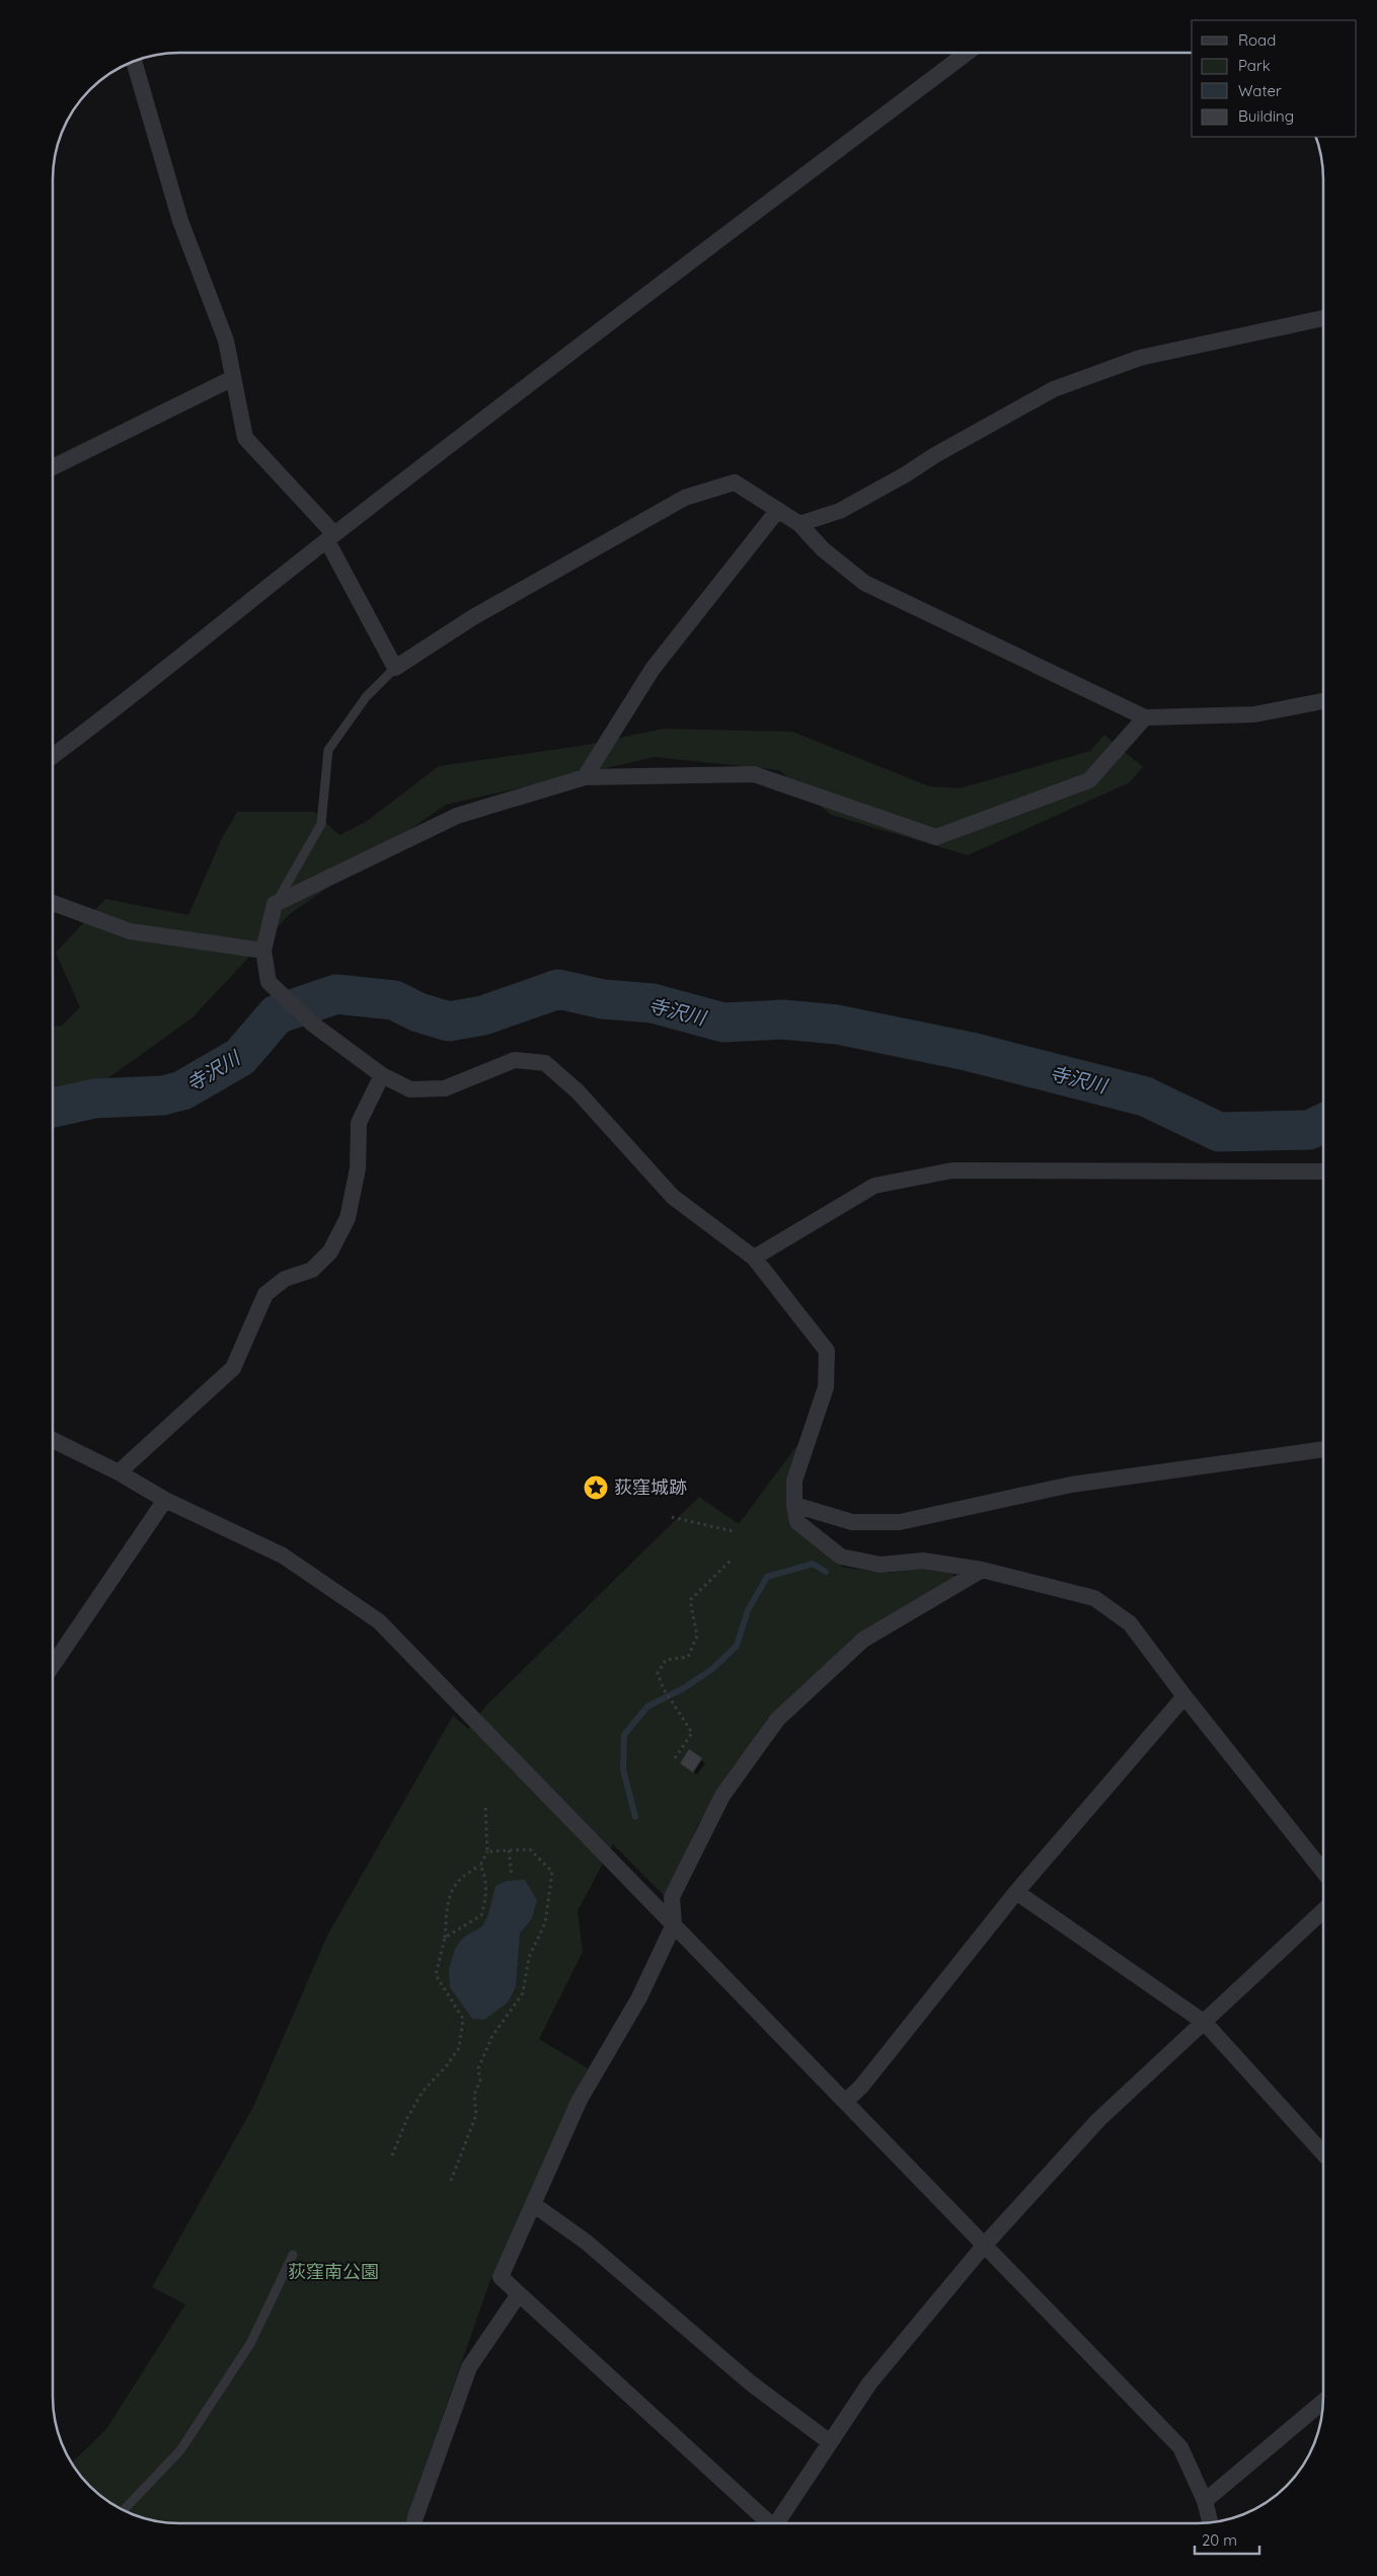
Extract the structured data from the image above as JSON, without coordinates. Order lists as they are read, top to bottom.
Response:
{
  "water": ["寺沢川"],
  "parks": ["荻窪南公園"],
  "places": {
    "place": ["荻窪城跡"]
  },
  "legend": [
    "Road",
    "Park",
    "Water",
    "Building"
  ],
  "scale_bar": "20 m"
}
